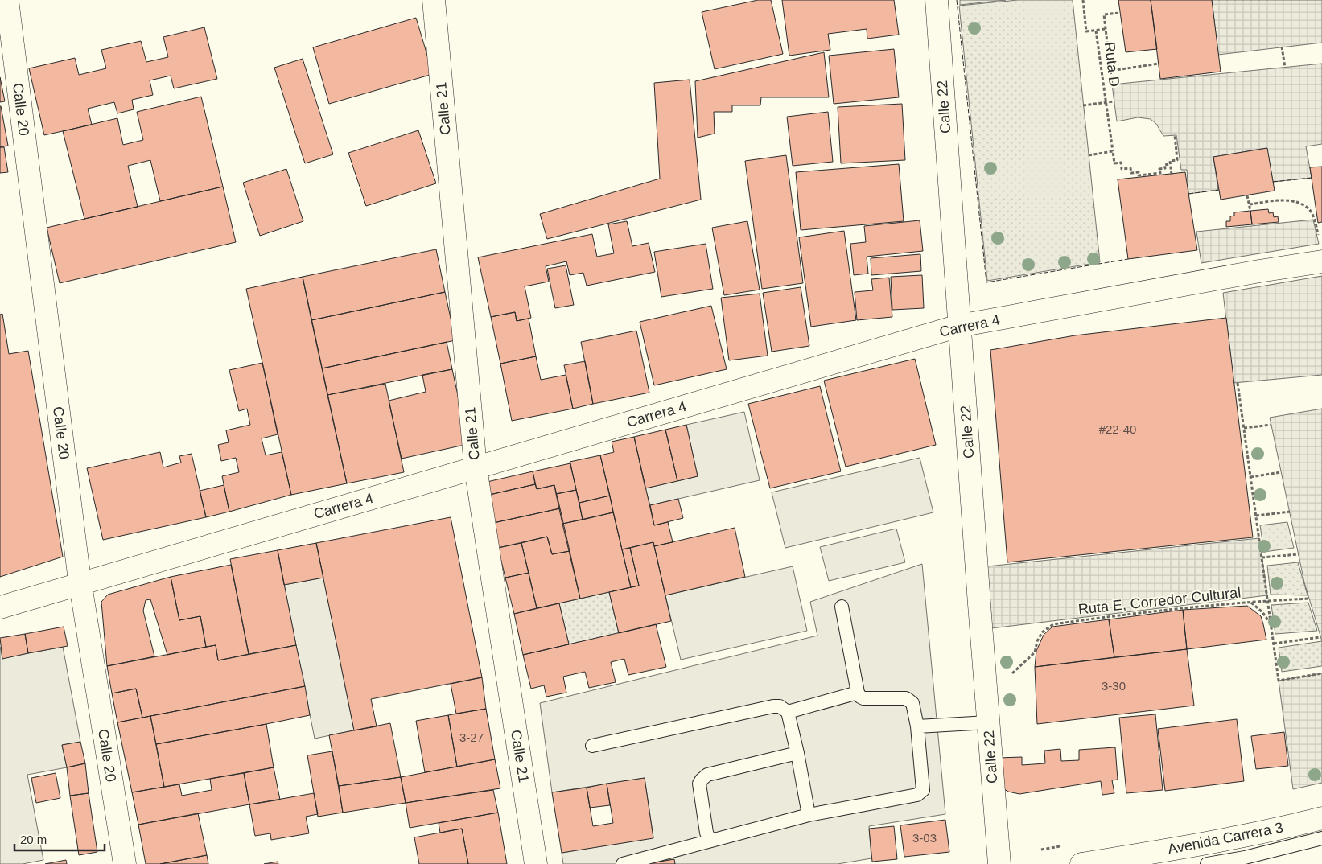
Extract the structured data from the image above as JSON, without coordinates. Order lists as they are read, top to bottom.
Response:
{
  "streets": {
    "street": [
      "Calle 22",
      "Calle 21",
      "Calle 20",
      "Carrera 4",
      "Avenida Carrera 3"
    ],
    "path": ["Ruta D", "Ruta E, Corredor Cultural"]
  },
  "crossings": [
    ["Calle 22", "Carrera 4"],
    ["Calle 21", "Carrera 4"],
    ["Calle 20", "Carrera 4"]
  ],
  "house_numbers": [
    "#22-40",
    "3-30",
    "3-27",
    "3-03"
  ],
  "scale_bar": "20 m"
}
